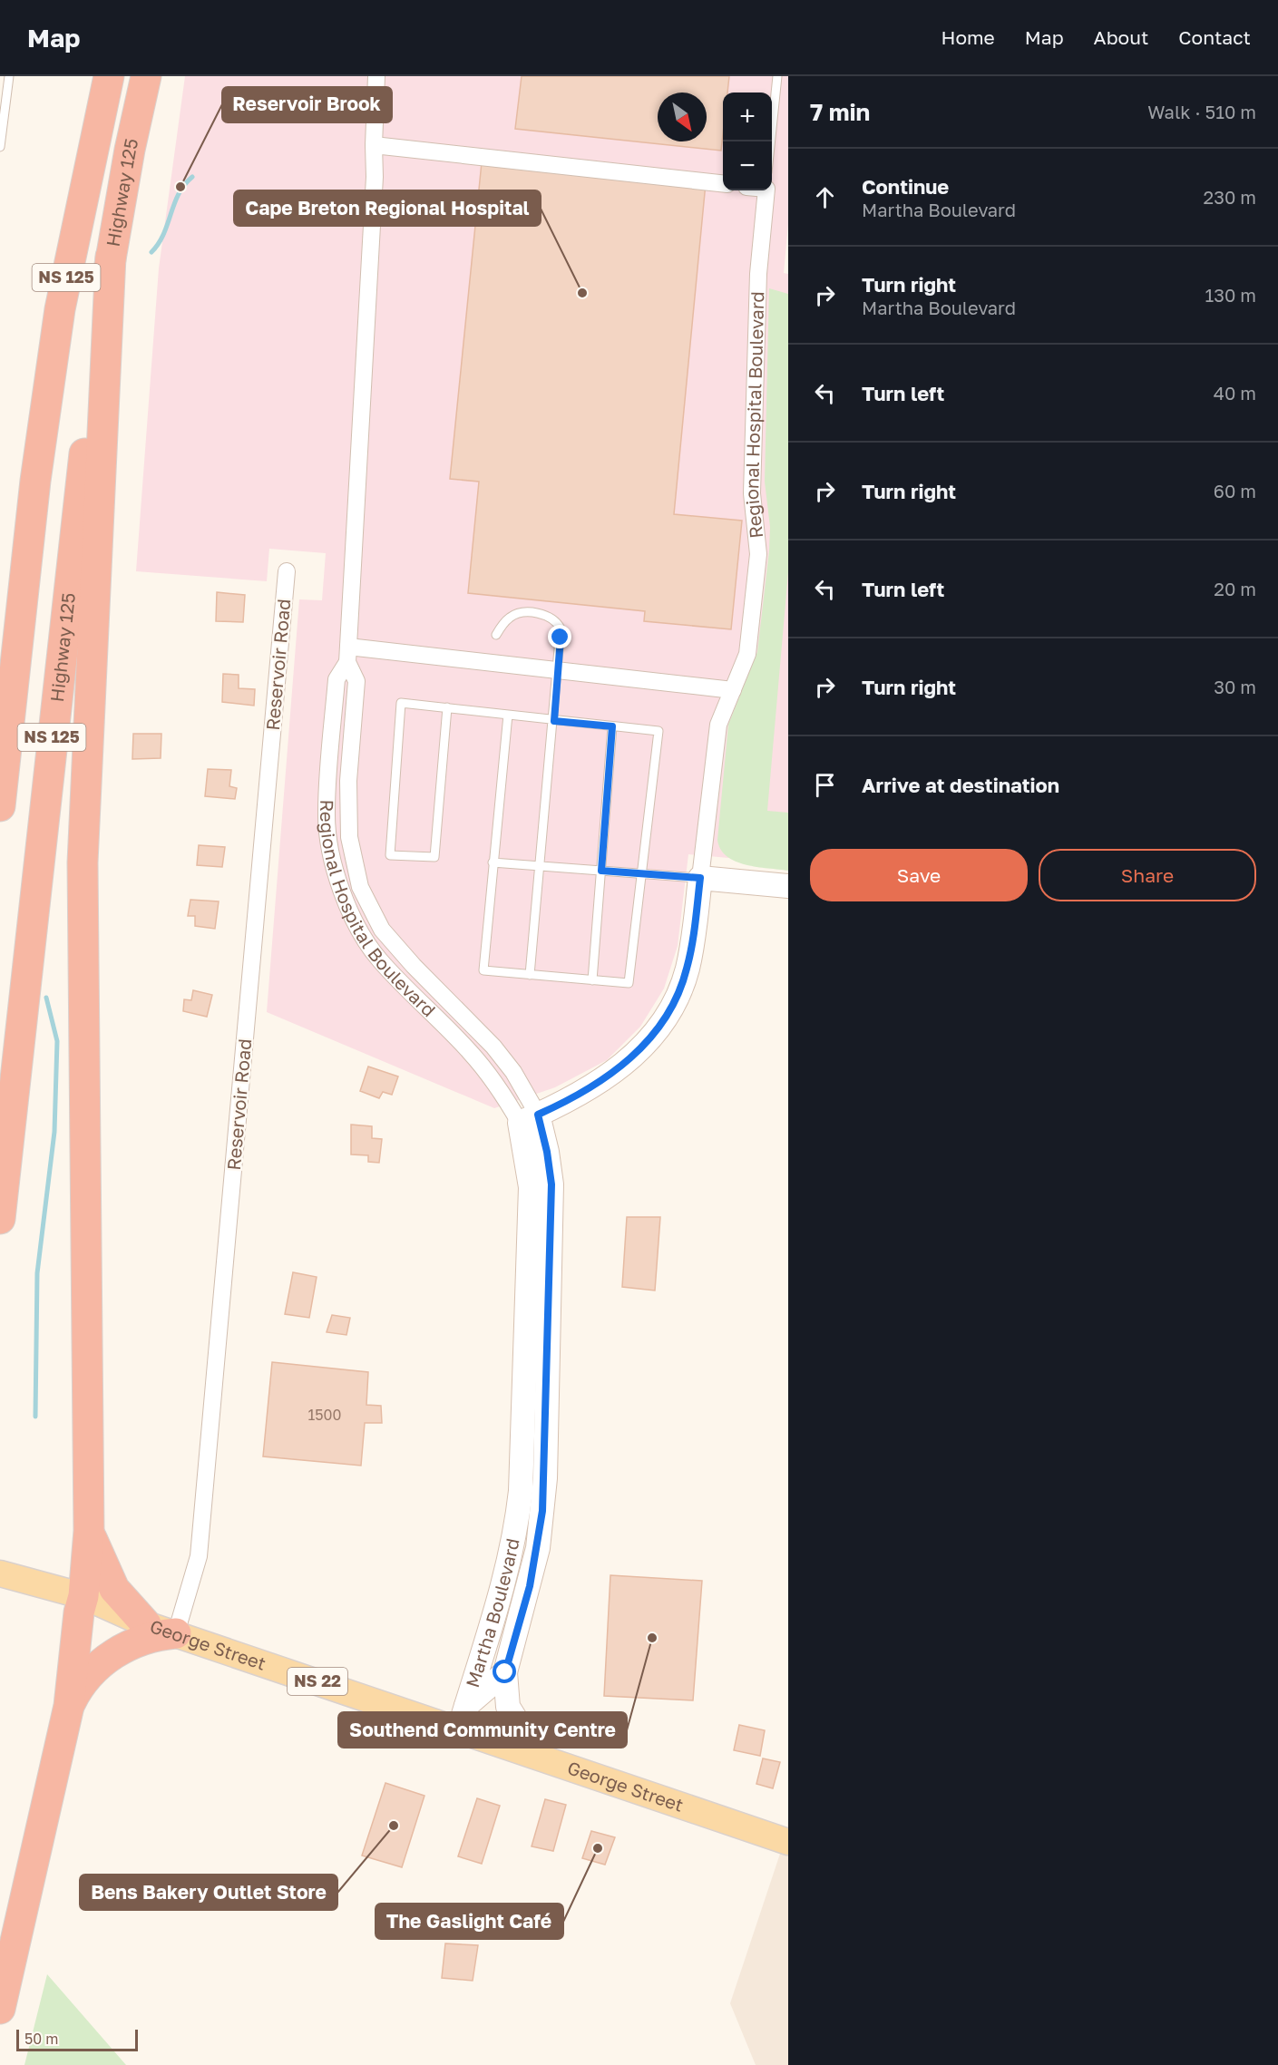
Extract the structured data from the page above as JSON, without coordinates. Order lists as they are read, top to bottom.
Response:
{
  "streets": {
    "highway": ["Highway 125", "NS 125"],
    "main road": ["George Street", "NS 22"],
    "street": ["Regional Hospital Boulevard", "Reservoir Road", "Martha Boulevard"]
  },
  "crossings": [
    ["Regional Hospital Boulevard", "Martha Boulevard"],
    ["Reservoir Road", "George Street"]
  ],
  "places": [
    "Reservoir Brook",
    "Cape Breton Regional Hospital",
    "Southend Community Centre",
    "Bens Bakery Outlet Store",
    "The Gaslight Café"
  ],
  "house_numbers": ["1500"],
  "scale_bar": "50 m",
  "north": "bottom right",
  "page": {
    "header": "Map",
    "nav": [
      "Home",
      "Map",
      "About",
      "Contact"
    ],
    "heading": ["7 min", "Walk · 510 m"],
    "map_buttons": ["+", "−"],
    "list": [
      ["Continue", "Martha Boulevard", "230 m"],
      ["Turn right", "Martha Boulevard", "130 m"],
      ["Turn left", "40 m"],
      ["Turn right", "60 m"],
      ["Turn left", "20 m"],
      ["Turn right", "30 m"],
      "Arrive at destination"
    ],
    "buttons": ["Save", "Share"],
    "scale": "50 m"
  }
}
